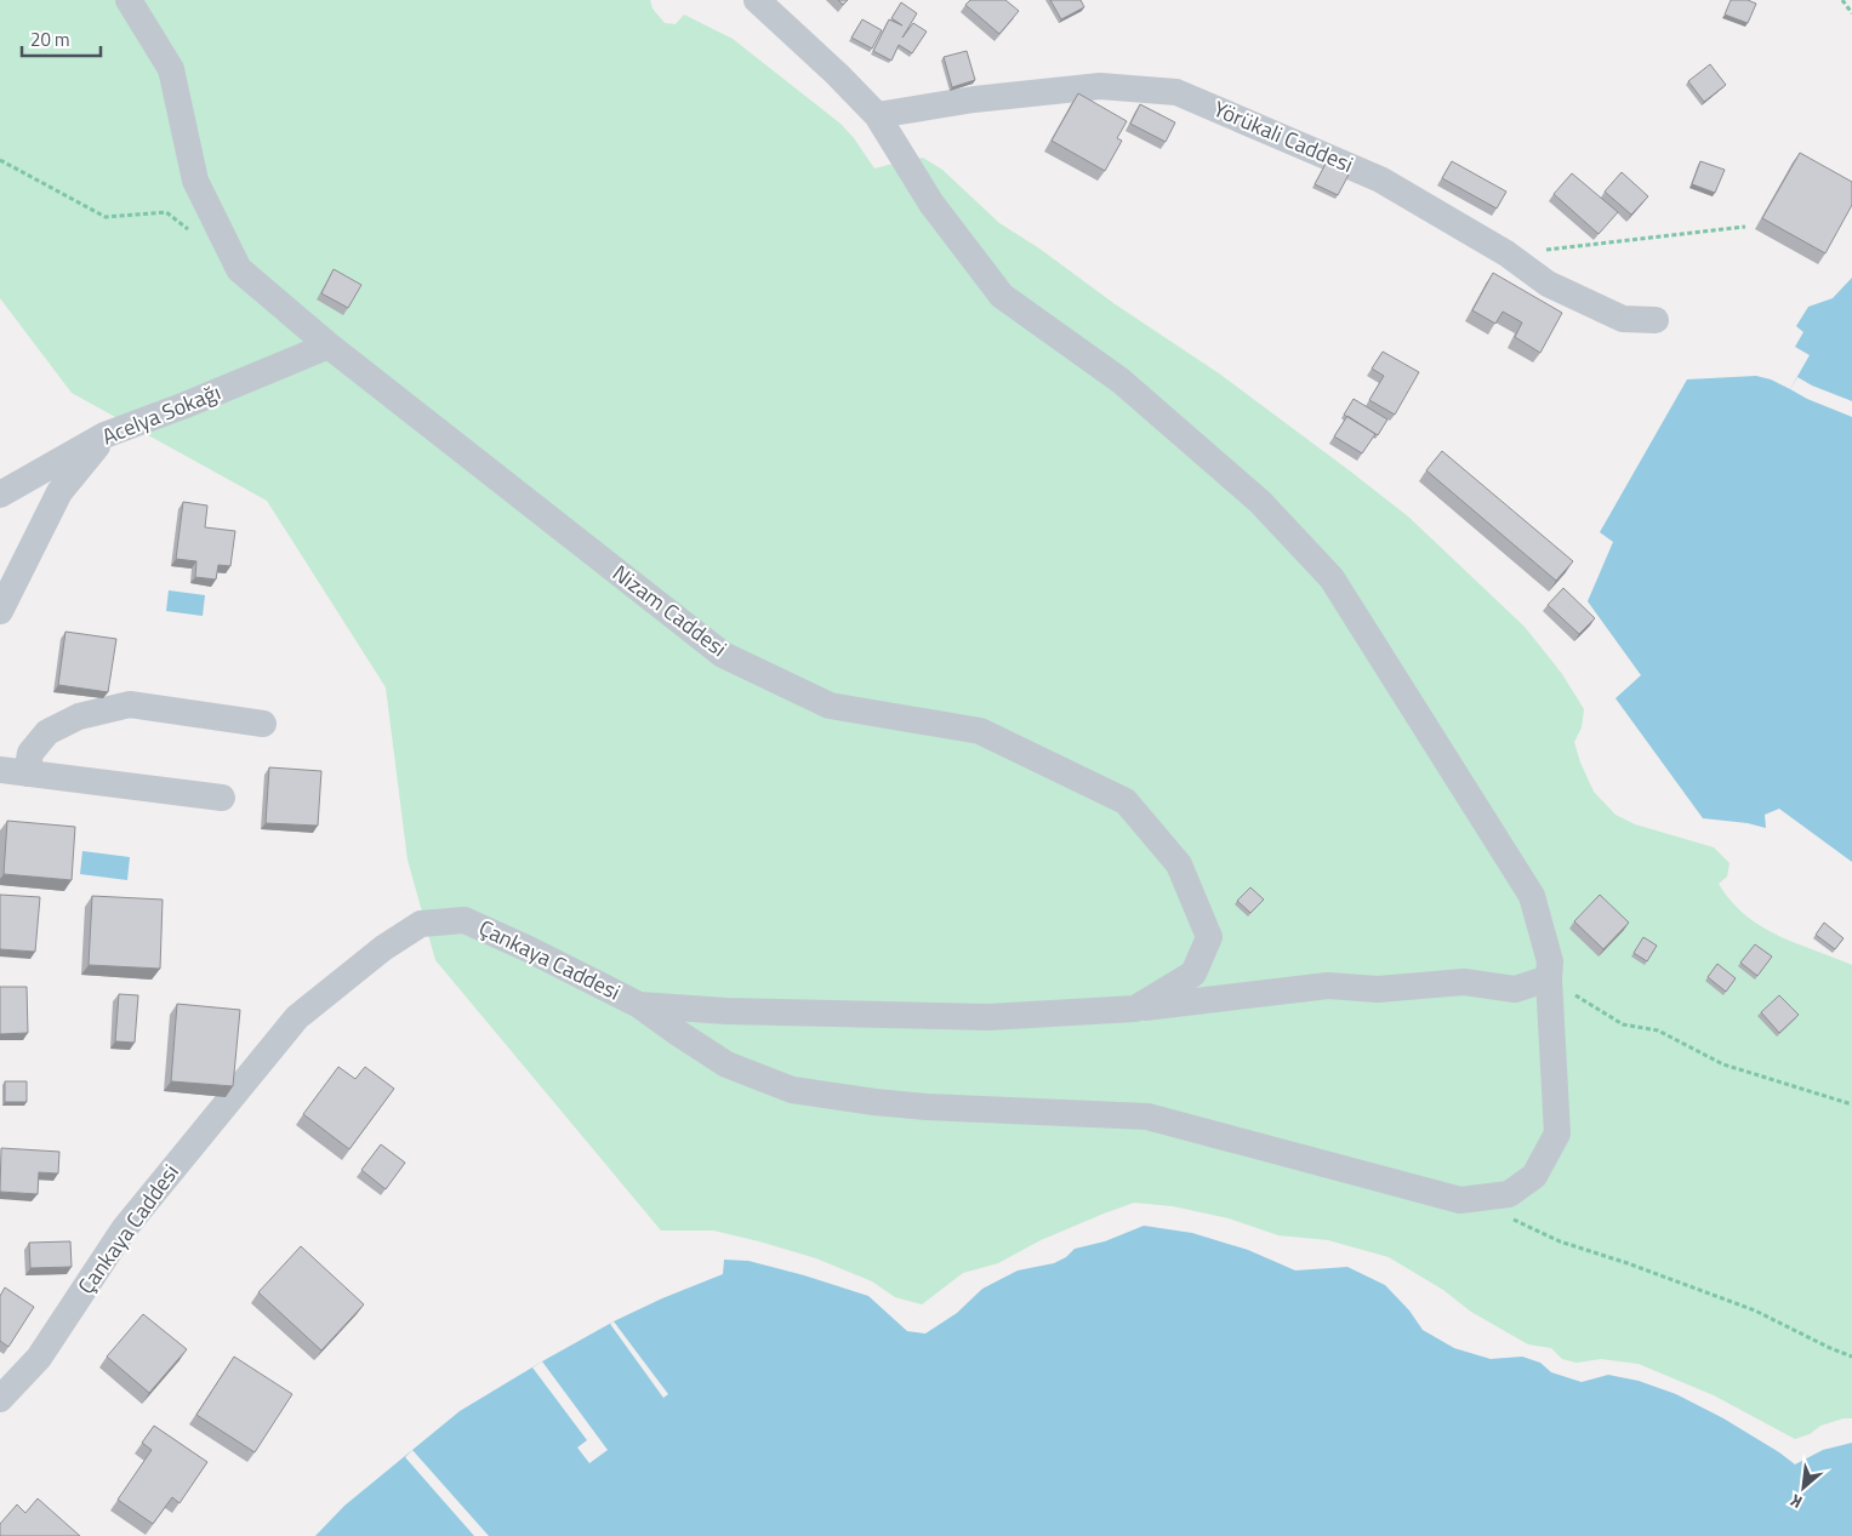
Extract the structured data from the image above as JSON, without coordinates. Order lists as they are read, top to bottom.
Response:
{
  "streets": {
    "street": [
      "Yörükali Caddesi",
      "Acelya Sokağı",
      "Nizam Caddesi",
      "Çankaya Caddesi"
    ]
  },
  "crossings": [
    ["Acelya Sokağı", "Nizam Caddesi"],
    ["Nizam Caddesi", "Çankaya Caddesi"]
  ],
  "scale_bar": "20 m",
  "north": "bottom left"
}
